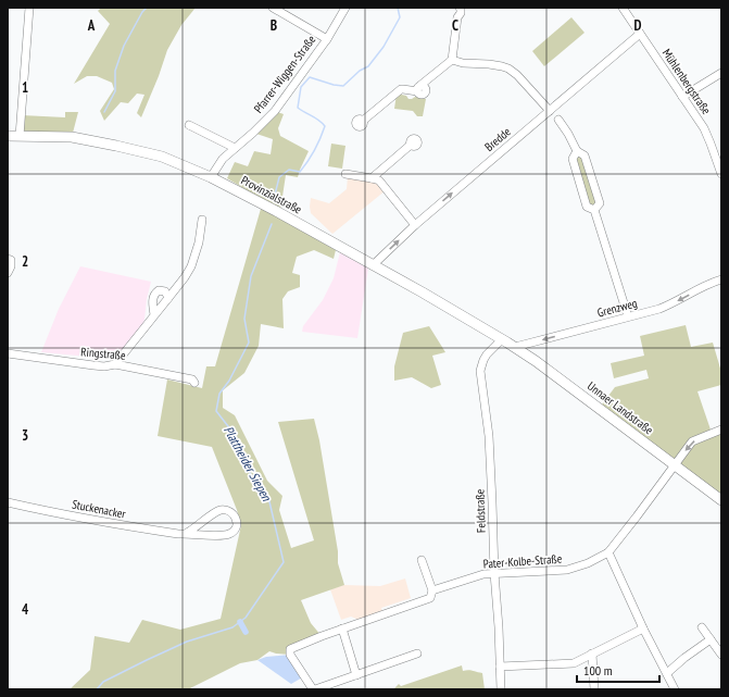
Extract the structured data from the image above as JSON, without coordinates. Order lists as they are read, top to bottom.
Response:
{
  "streets": {
    "main road": ["Provinzialstraße", "Unnaer Landstraße"],
    "street": [
      "Pfarrer-Wiggen-Straße",
      "Mühlenbergstraße",
      "Bredde",
      "Grenzweg",
      "Ringstraße",
      "Stuckenacker",
      "Feldstraße",
      "Pater-Kolbe-Straße"
    ]
  },
  "crossings": [
    ["Pfarrer-Wiggen-Straße", "Provinzialstraße"],
    ["Mühlenbergstraße", "Bredde"],
    ["Bredde", "Provinzialstraße"],
    ["Provinzialstraße", "Unnaer Landstraße"],
    ["Provinzialstraße", "Feldstraße"],
    ["Grenzweg", "Unnaer Landstraße"],
    ["Unnaer Landstraße", "Feldstraße"],
    ["Unnaer Landstraße", "Pater-Kolbe-Straße"],
    ["Feldstraße", "Pater-Kolbe-Straße"]
  ],
  "one_way": ["Bredde", "Grenzweg"],
  "water": ["Plattheider Siepen"],
  "scale_bar": "100 m",
  "grid": {
    "columns": [
      "A",
      "B",
      "C",
      "D"
    ],
    "rows": [
      "1",
      "2",
      "3",
      "4"
    ]
  }
}
